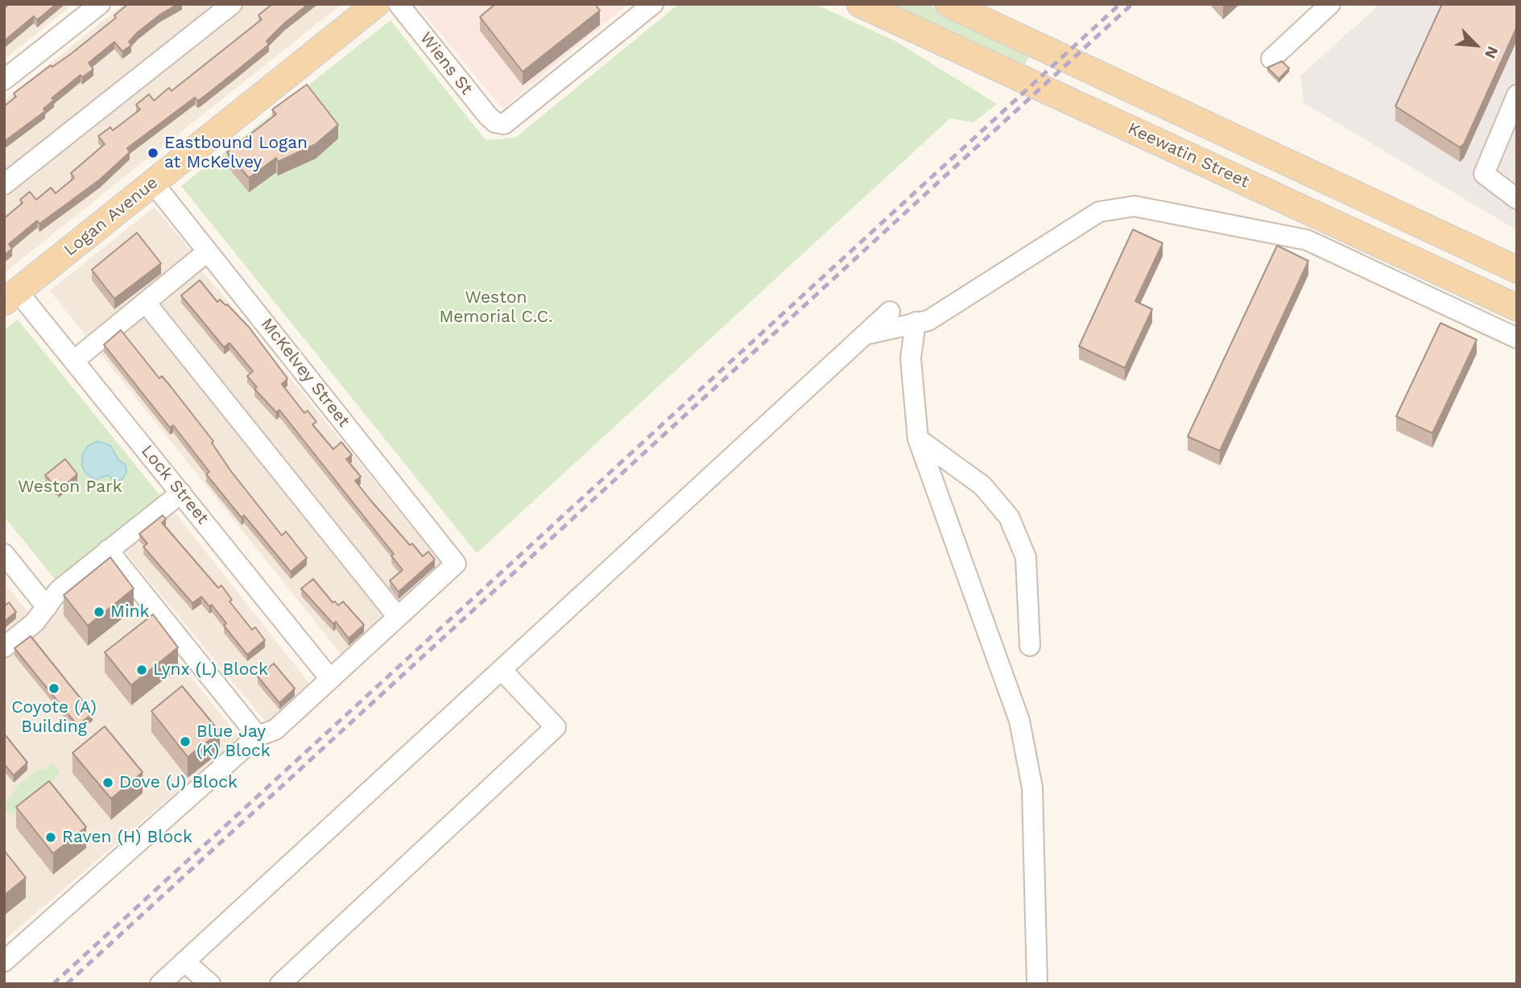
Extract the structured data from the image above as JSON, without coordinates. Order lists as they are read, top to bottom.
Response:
{
  "streets": {
    "main road": ["Keewatin Street", "Logan Avenue"],
    "street": ["Wiens St", "McKelvey Street", "Lock Street"]
  },
  "crossings": [
    ["Logan Avenue", "McKelvey Street"],
    ["Logan Avenue", "Lock Street"]
  ],
  "parks": ["Weston Memorial C.C.", "Weston Park"],
  "places": [
    "Eastbound Logan at McKelvey",
    "Mink",
    "Lynx (L) Block",
    "Coyote (A) Building",
    "Blue Jay (K) Block",
    "Dove (J) Block",
    "Raven (H) Block"
  ],
  "north": "bottom right"
}
